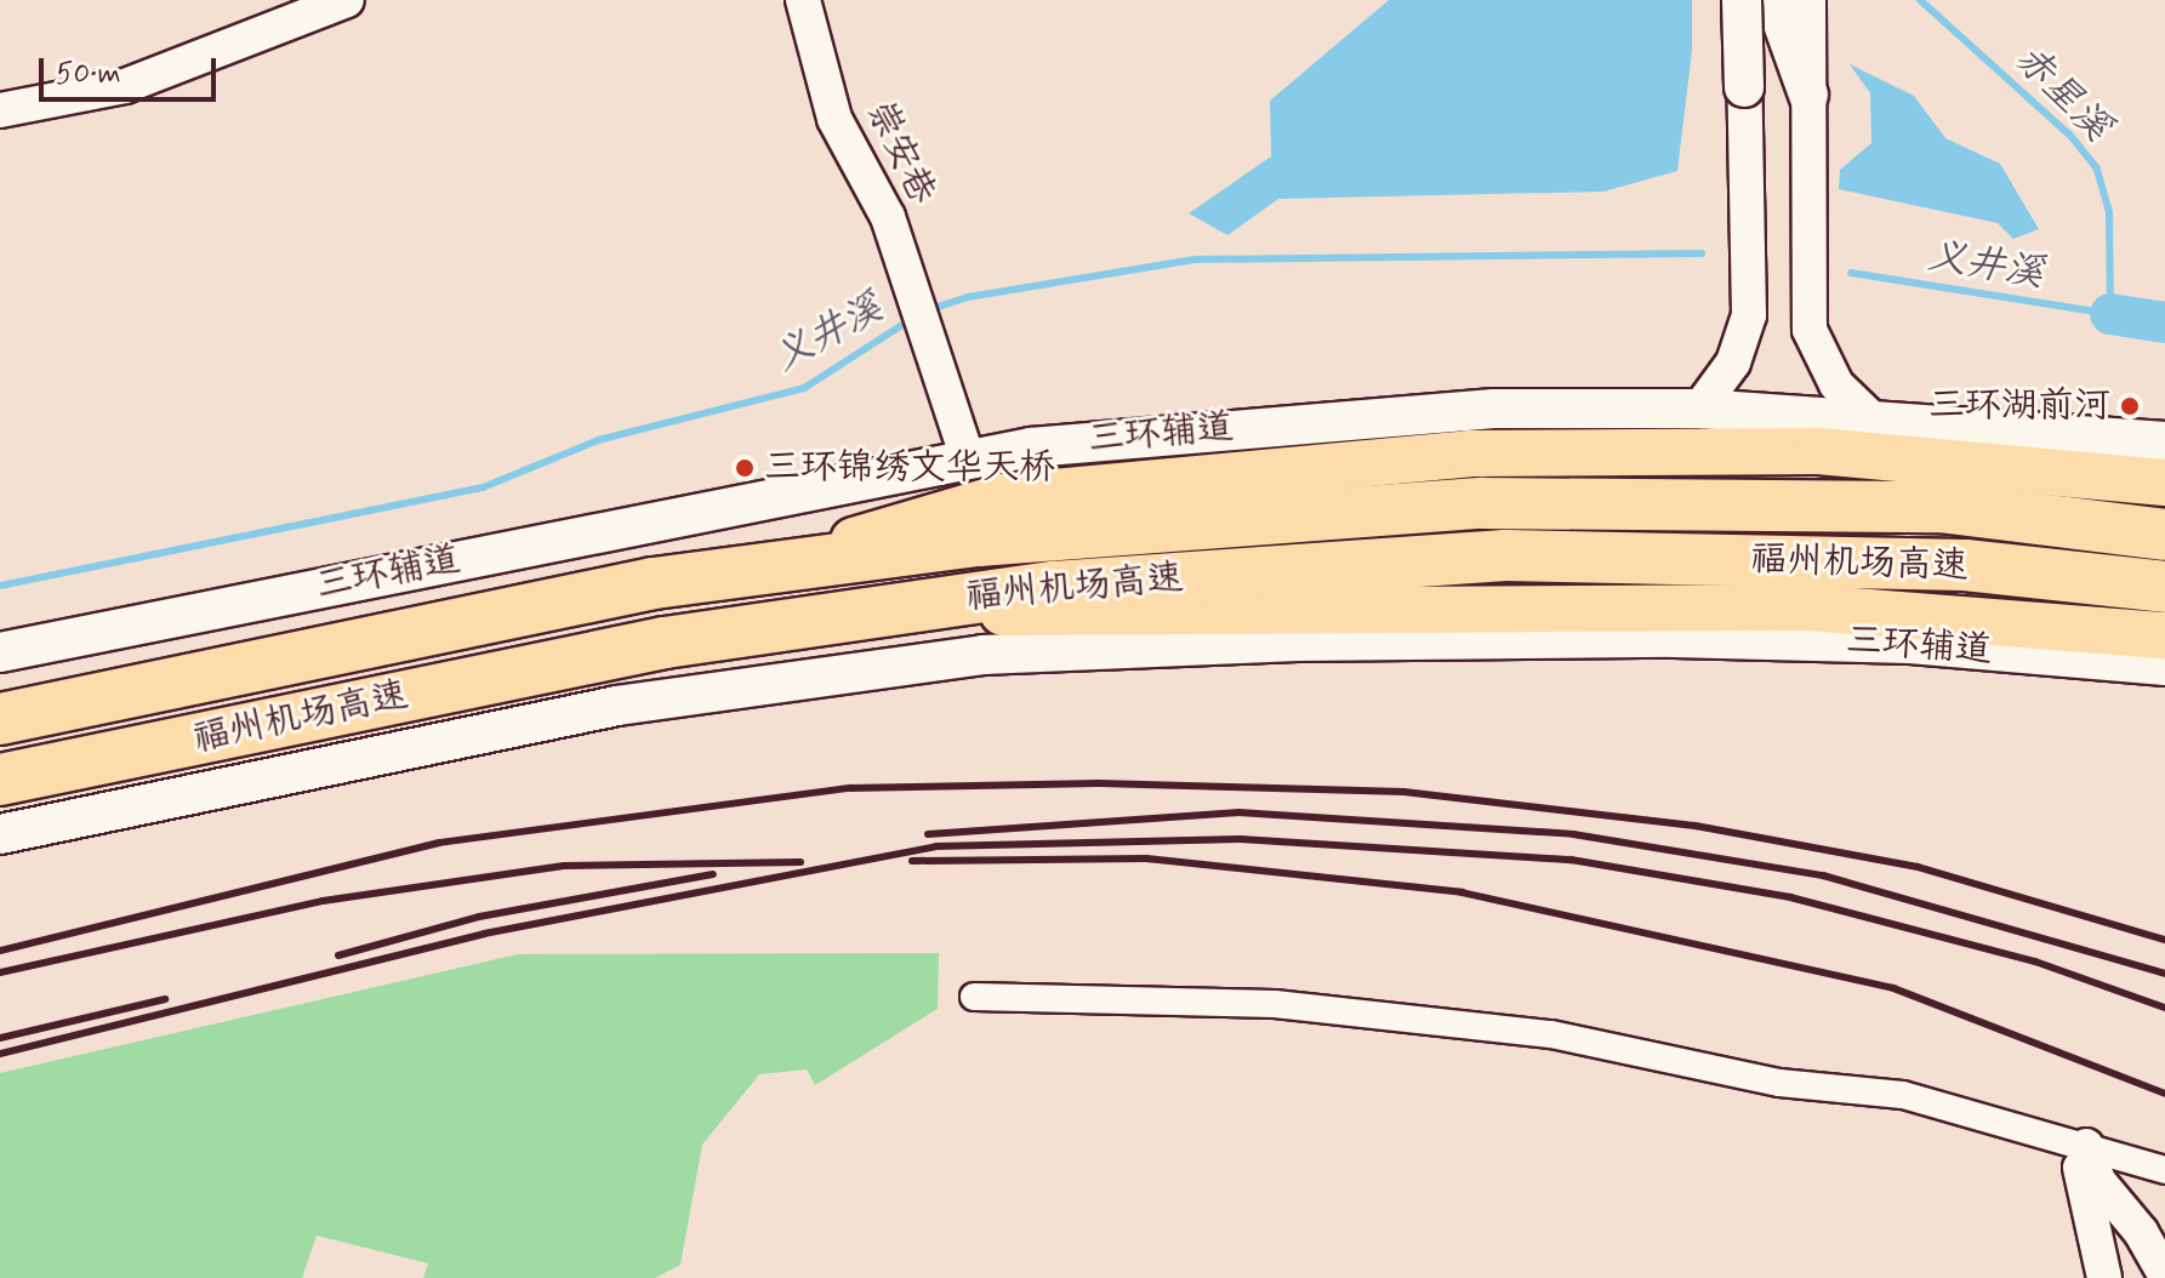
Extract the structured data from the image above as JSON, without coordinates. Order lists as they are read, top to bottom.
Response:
{
  "streets": {
    "highway": ["福州机场高速"],
    "main road": ["三环辅道"],
    "street": ["崇安巷"]
  },
  "crossings": [
    ["崇安巷", "三环辅道"]
  ],
  "water": ["赤星溪", "义井溪"],
  "places": ["三环湖前河", "三环锦绣文华天桥"],
  "scale_bar": "50 m"
}
